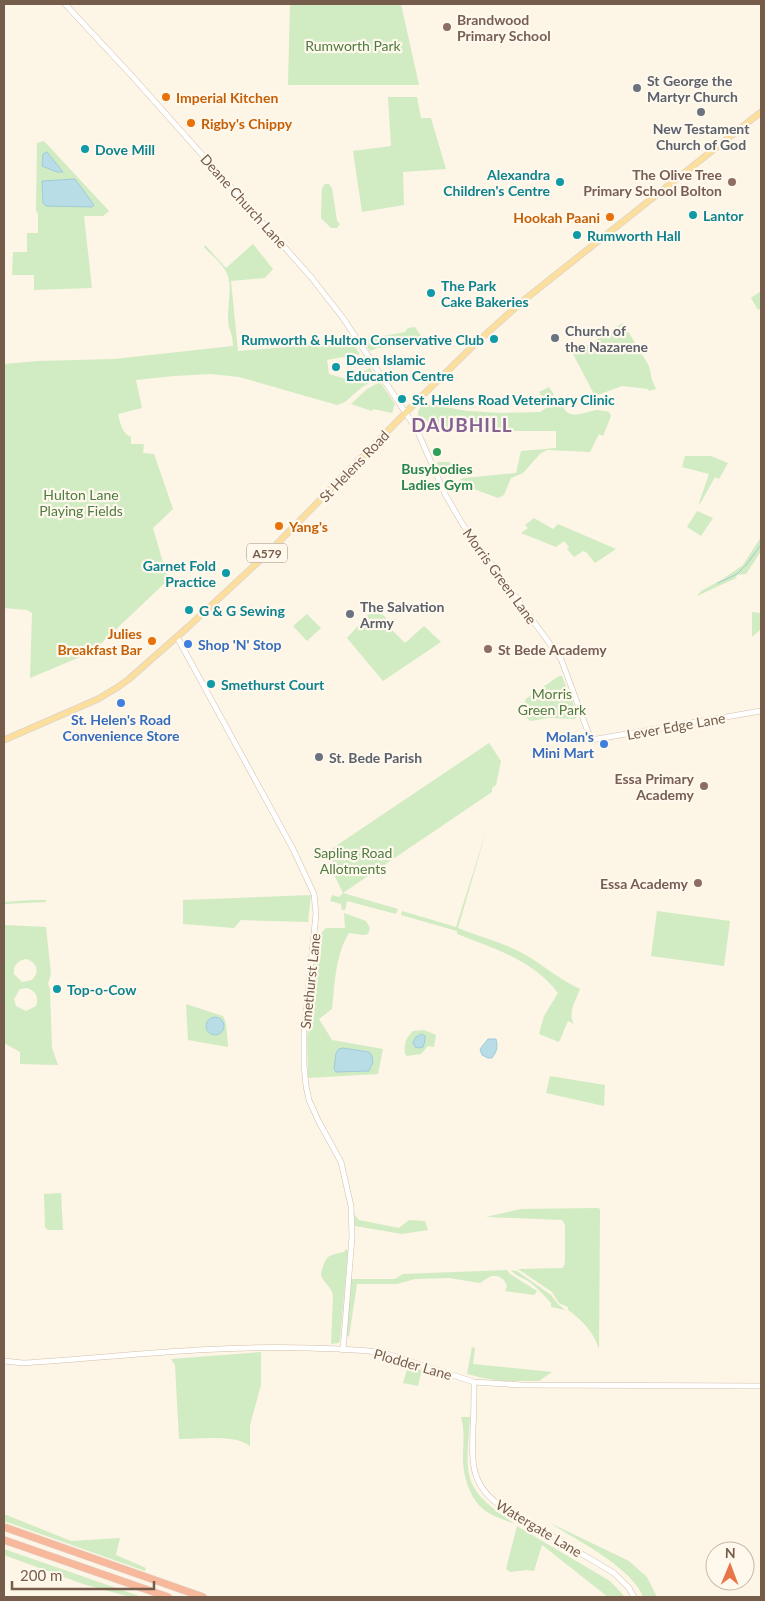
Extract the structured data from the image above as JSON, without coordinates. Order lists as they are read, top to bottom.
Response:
{
  "streets": {
    "main road": ["St Helens Road", "A579"],
    "street": [
      "Deane Church Lane",
      "Morris Green Lane",
      "Lever Edge Lane",
      "Smethurst Lane",
      "Plodder Lane",
      "Watergate Lane"
    ]
  },
  "crossings": [
    ["Deane Church Lane", "St Helens Road"],
    ["Deane Church Lane", "Morris Green Lane"],
    ["St Helens Road", "Morris Green Lane"],
    ["St Helens Road", "Smethurst Lane"],
    ["Morris Green Lane", "Lever Edge Lane"],
    ["Smethurst Lane", "Plodder Lane"],
    ["Plodder Lane", "Watergate Lane"]
  ],
  "districts": ["DAUBHILL"],
  "parks": [
    "Rumworth Park",
    "Hulton Lane Playing Fields",
    "Morris Green Park",
    "Sapling Road Allotments"
  ],
  "places": [
    "Brandwood Primary School",
    "St George the Martyr Church",
    "Imperial Kitchen",
    "New Testament Church of God",
    "Rigby's Chippy",
    "Dove Mill",
    "Alexandra Children's Centre",
    "The Olive Tree Primary School Bolton",
    "Lantor",
    "Hookah Paani",
    "Rumworth Hall",
    "The Park Cake Bakeries",
    "Church of the Nazarene",
    "Rumworth & Hulton Conservative Club",
    "Deen Islamic Education Centre",
    "St. Helens Road Veterinary Clinic",
    "Busybodies Ladies Gym",
    "Yang's",
    "Garnet Fold Practice",
    "G & G Sewing",
    "The Salvation Army",
    "Julies Breakfast Bar",
    "Shop 'N' Stop",
    "St Bede Academy",
    "Smethurst Court",
    "St. Helen's Road Convenience Store",
    "Molan's Mini Mart",
    "St. Bede Parish",
    "Essa Primary Academy",
    "Essa Academy",
    "Top-o-Cow"
  ],
  "scale_bar": "200 m",
  "north": "top"
}
